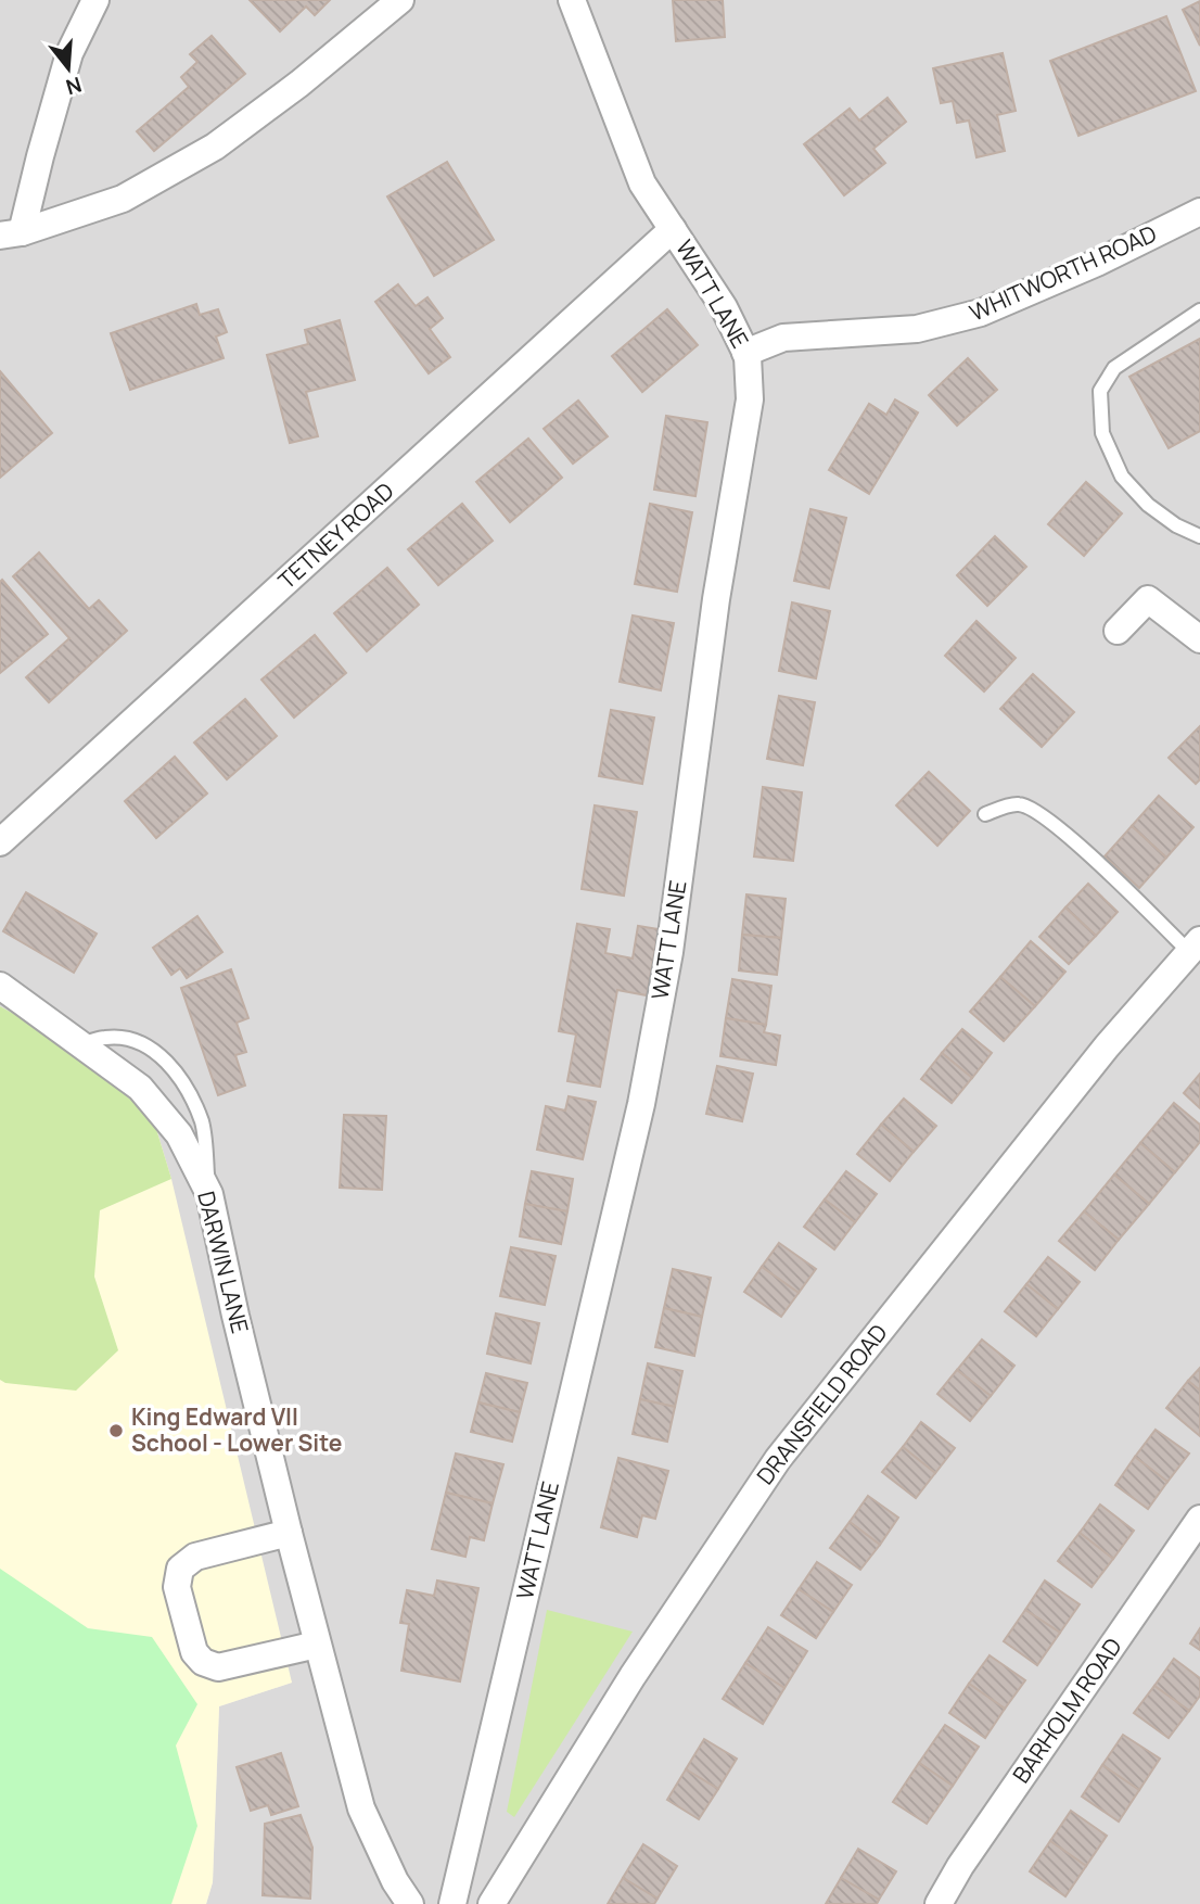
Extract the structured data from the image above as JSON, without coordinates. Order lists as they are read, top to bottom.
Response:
{
  "streets": {
    "street": [
      "WHITWORTH ROAD",
      "WATT LANE",
      "TETNEY ROAD",
      "DARWIN LANE",
      "DRANSFIELD ROAD",
      "BARHOLM ROAD"
    ]
  },
  "crossings": [
    ["WHITWORTH ROAD", "WATT LANE"],
    ["WATT LANE", "TETNEY ROAD"]
  ],
  "places": ["King Edward VII School - Lower Site"],
  "north": "bottom"
}
